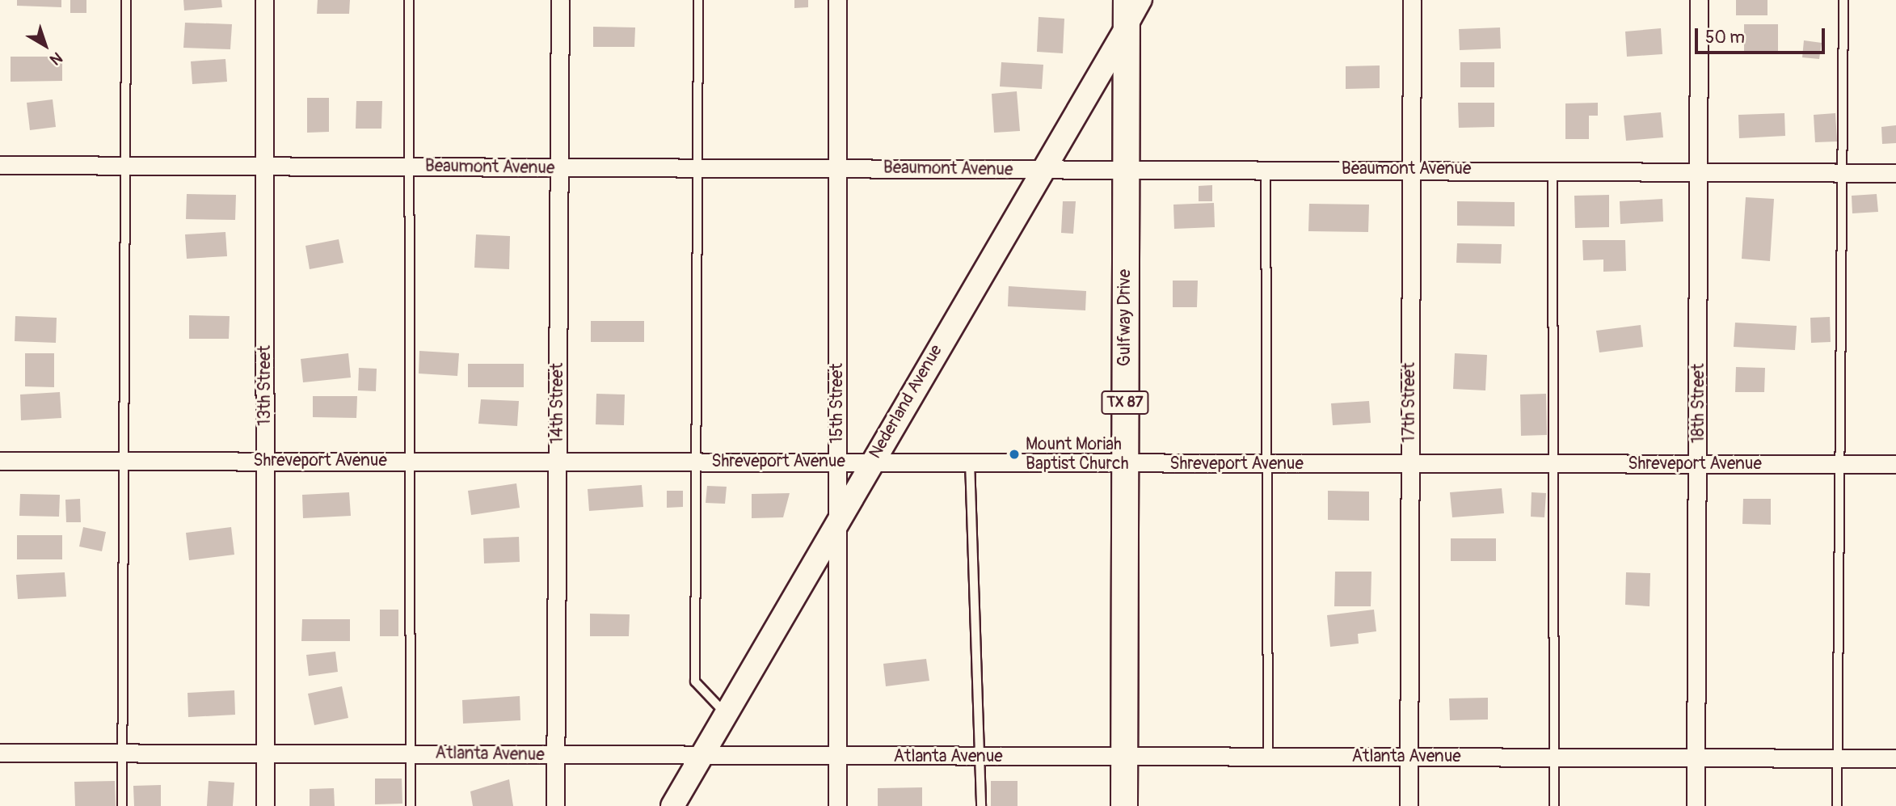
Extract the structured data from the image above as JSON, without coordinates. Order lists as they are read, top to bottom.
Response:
{
  "streets": {
    "main road": ["Gulfway Drive", "TX 87"],
    "street": [
      "Beaumont Avenue",
      "13th Street",
      "Nederland Avenue",
      "17th Street",
      "14th Street",
      "15th Street",
      "18th Street",
      "Shreveport Avenue",
      "Atlanta Avenue"
    ]
  },
  "crossings": [
    ["Beaumont Avenue", "Gulfway Drive"],
    ["Beaumont Avenue", "13th Street"],
    ["Beaumont Avenue", "Nederland Avenue"],
    ["Beaumont Avenue", "17th Street"],
    ["Beaumont Avenue", "14th Street"],
    ["Beaumont Avenue", "15th Street"],
    ["Beaumont Avenue", "18th Street"],
    ["Gulfway Drive", "Nederland Avenue"],
    ["Gulfway Drive", "Shreveport Avenue"],
    ["Gulfway Drive", "Atlanta Avenue"],
    ["13th Street", "Shreveport Avenue"],
    ["13th Street", "Atlanta Avenue"],
    ["Nederland Avenue", "15th Street"],
    ["Nederland Avenue", "Shreveport Avenue"],
    ["Nederland Avenue", "Atlanta Avenue"],
    ["17th Street", "Shreveport Avenue"],
    ["17th Street", "Atlanta Avenue"],
    ["14th Street", "Shreveport Avenue"],
    ["14th Street", "Atlanta Avenue"],
    ["15th Street", "Shreveport Avenue"],
    ["15th Street", "Atlanta Avenue"],
    ["18th Street", "Shreveport Avenue"],
    ["18th Street", "Atlanta Avenue"]
  ],
  "places": ["Mount Moriah Baptist Church"],
  "scale_bar": "50 m",
  "north": "bottom right"
}
